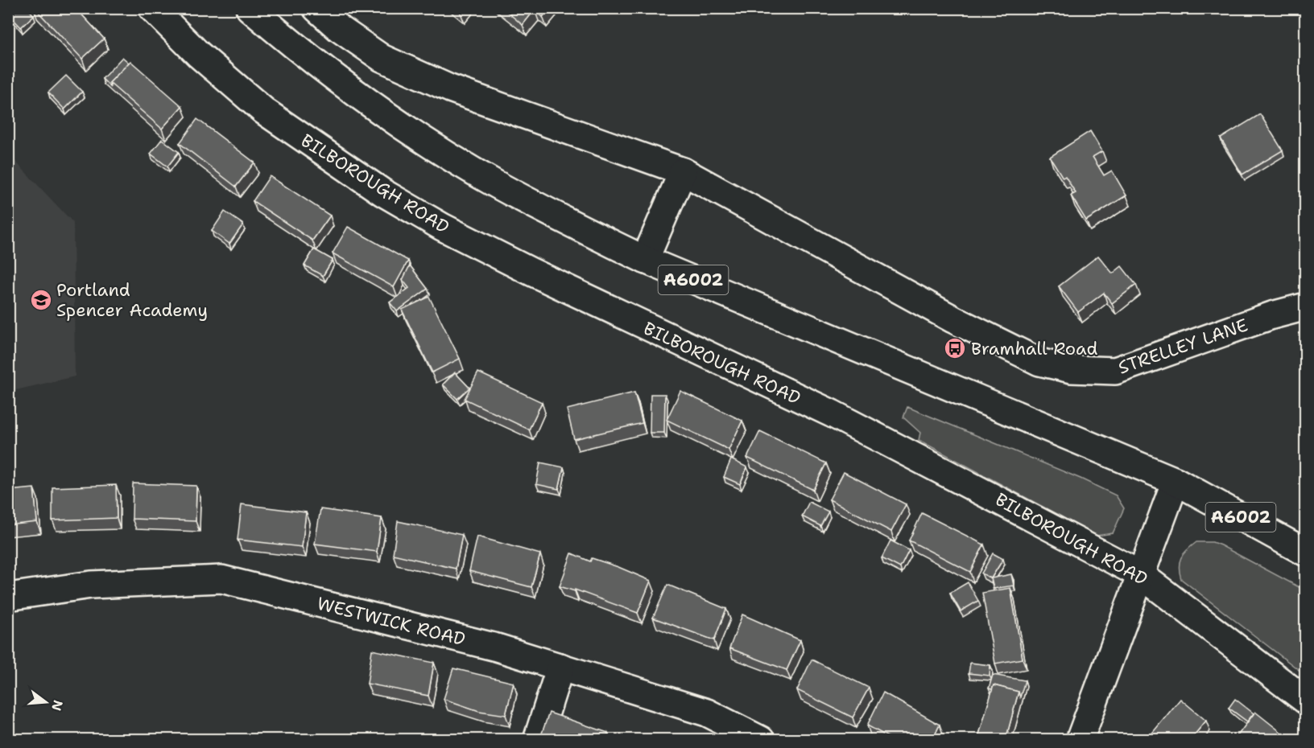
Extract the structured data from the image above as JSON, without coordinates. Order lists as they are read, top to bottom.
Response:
{
  "streets": {
    "street": [
      "BILBOROUGH ROAD",
      "A6002",
      "STRELLEY LANE",
      "WESTWICK ROAD"
    ]
  },
  "places": {
    "school or university": ["Portland Spencer Academy"],
    "bus stop": ["Bramhall Road"]
  },
  "north": "right"
}
